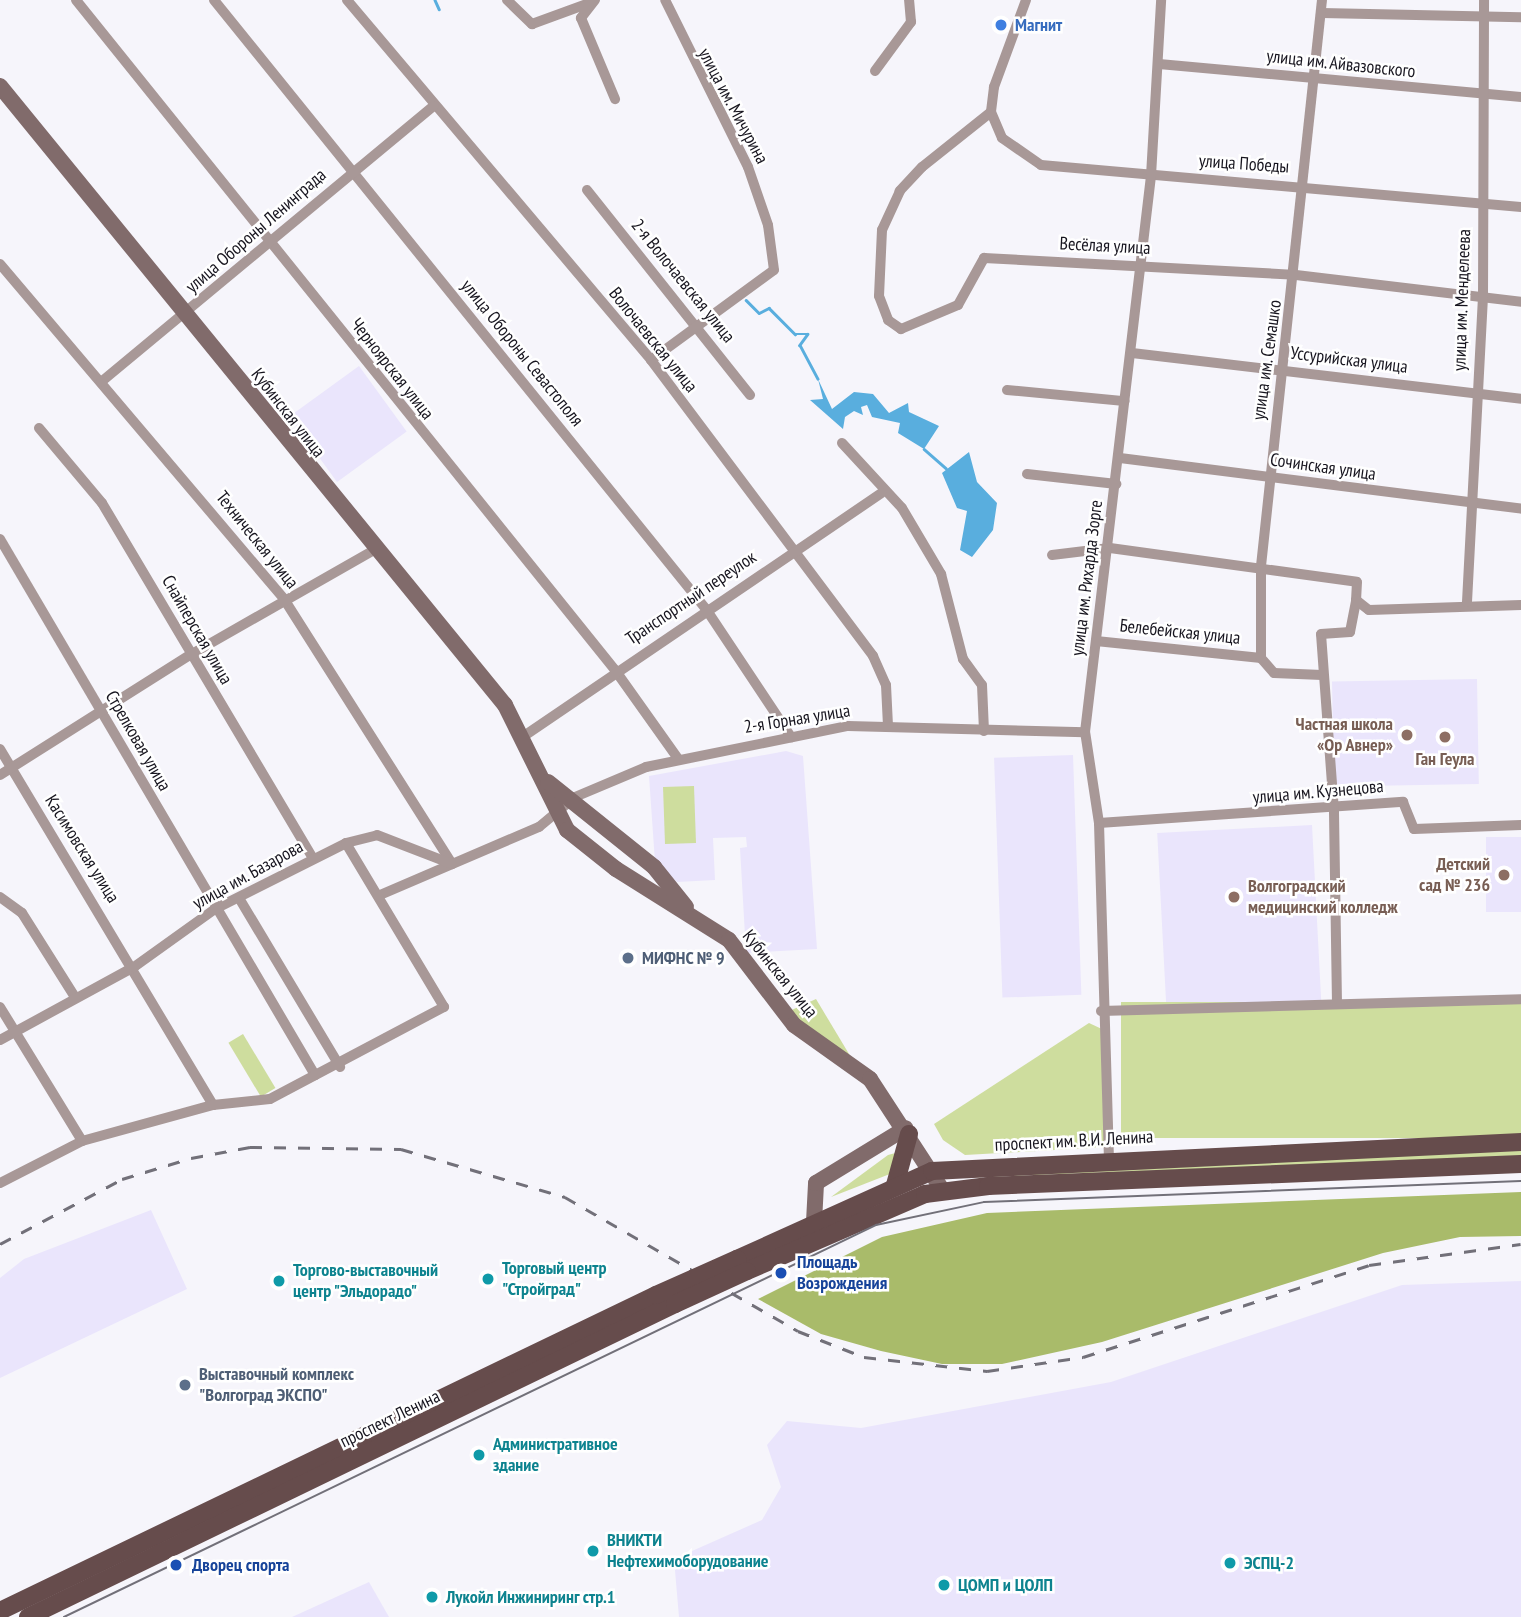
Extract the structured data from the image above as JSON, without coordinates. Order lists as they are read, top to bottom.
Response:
{
  "streets": {
    "main road": ["проспект им. В.И. Ленина", "проспект Ленина"],
    "street": [
      "улица им. Айвазовского",
      "улица им. Мичурина",
      "улица Победы",
      "улица Обороны Ленинграда",
      "Весёлая улица",
      "2-я Волочаевская улица",
      "улица им. Менделеева",
      "Волочаевская улица",
      "улица Обороны Севастополя",
      "улица им. Семашко",
      "Уссурийская улица",
      "Черноярская улица",
      "Кубинская улица",
      "Сочинская улица",
      "Техническая улица",
      "улица им. Рихарда Зорге",
      "Транспортный переулок",
      "Снайперская улица",
      "Белебейская улица",
      "2-я Горная улица",
      "Стрелковая улица",
      "улица им. Кузнецова",
      "Касимовская улица",
      "улица им. Базарова"
    ]
  },
  "crossings": [
    ["улица им. Айвазовского", "улица им. Менделеева"],
    ["улица им. Айвазовского", "улица им. Семашко"],
    ["улица им. Айвазовского", "улица им. Рихарда Зорге"],
    ["улица им. Мичурина", "2-я Волочаевская улица"],
    ["улица Победы", "Весёлая улица"],
    ["улица Победы", "улица им. Менделеева"],
    ["улица Победы", "улица им. Семашко"],
    ["улица Победы", "улица им. Рихарда Зорге"],
    ["улица Обороны Ленинграда", "Волочаевская улица"],
    ["улица Обороны Ленинграда", "улица Обороны Севастополя"],
    ["улица Обороны Ленинграда", "Черноярская улица"],
    ["улица Обороны Ленинграда", "Кубинская улица"],
    ["улица Обороны Ленинграда", "Техническая улица"],
    ["Весёлая улица", "улица им. Менделеева"],
    ["Весёлая улица", "улица им. Семашко"],
    ["Весёлая улица", "улица им. Рихарда Зорге"],
    ["улица им. Менделеева", "Уссурийская улица"],
    ["улица им. Менделеева", "Сочинская улица"],
    ["Волочаевская улица", "Транспортный переулок"],
    ["Волочаевская улица", "2-я Горная улица"],
    ["улица Обороны Севастополя", "Транспортный переулок"],
    ["улица Обороны Севастополя", "2-я Горная улица"],
    ["улица им. Семашко", "Уссурийская улица"],
    ["улица им. Семашко", "Сочинская улица"],
    ["улица им. Семашко", "Белебейская улица"],
    ["Уссурийская улица", "улица им. Рихарда Зорге"],
    ["Черноярская улица", "Транспортный переулок"],
    ["Черноярская улица", "2-я Горная улица"],
    ["Кубинская улица", "Транспортный переулок"],
    ["Кубинская улица", "2-я Горная улица"],
    ["Кубинская улица", "проспект им. В.И. Ленина"],
    ["Сочинская улица", "улица им. Рихарда Зорге"],
    ["Техническая улица", "2-я Горная улица"],
    ["Техническая улица", "улица им. Базарова"],
    ["улица им. Рихарда Зорге", "Белебейская улица"],
    ["улица им. Рихарда Зорге", "2-я Горная улица"],
    ["улица им. Рихарда Зорге", "улица им. Кузнецова"],
    ["улица им. Рихарда Зорге", "проспект им. В.И. Ленина"],
    ["Снайперская улица", "улица им. Базарова"],
    ["2-я Горная улица", "улица им. Базарова"],
    ["Стрелковая улица", "улица им. Базарова"],
    ["Касимовская улица", "улица им. Базарова"],
    ["проспект им. В.И. Ленина", "проспект Ленина"]
  ],
  "places": [
    "Магнит",
    "Частная школа «Ор Авнер»",
    "Ган Геула",
    "Детский сад № 236",
    "Волгоградский медицинский колледж",
    "МИФНС № 9",
    "Площадь Возрождения",
    "Торговый центр \"Стройград\"",
    "Торгово-выставочный центр \"Эльдорадо\"",
    "Выставочный комплекс \"Волгоград ЭКСПО\"",
    "Административное здание",
    "ВНИКТИ Нефтехимоборудование",
    "ЭСПЦ-2",
    "Дворец спорта",
    "ЦОМП и ЦОЛП",
    "Лукойл Инжиниринг стр.1"
  ]
}
